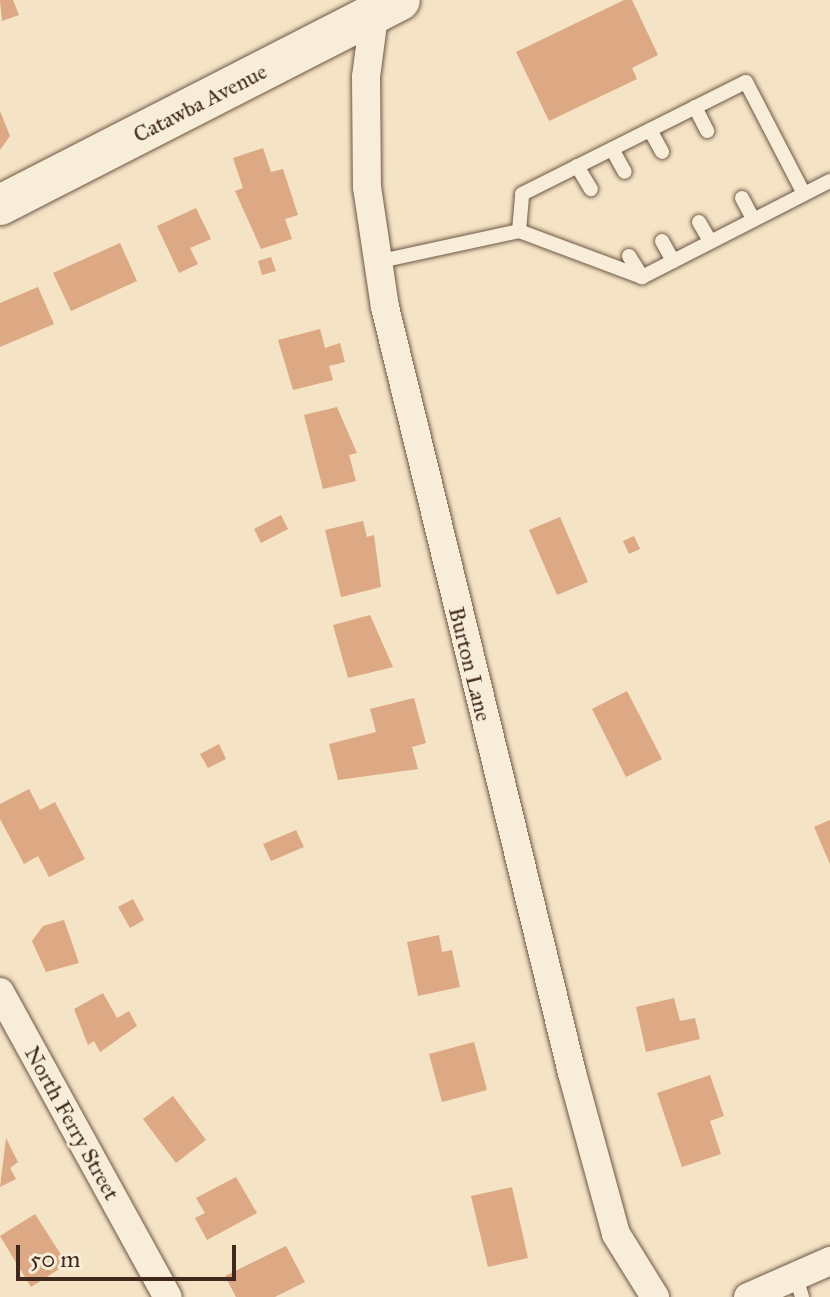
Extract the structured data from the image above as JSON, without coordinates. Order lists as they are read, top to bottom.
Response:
{
  "streets": {
    "main road": ["Catawba Avenue"],
    "street": ["Burton Lane", "North Ferry Street"]
  },
  "crossings": [
    ["Catawba Avenue", "Burton Lane"]
  ],
  "scale_bar": "50 m"
}
